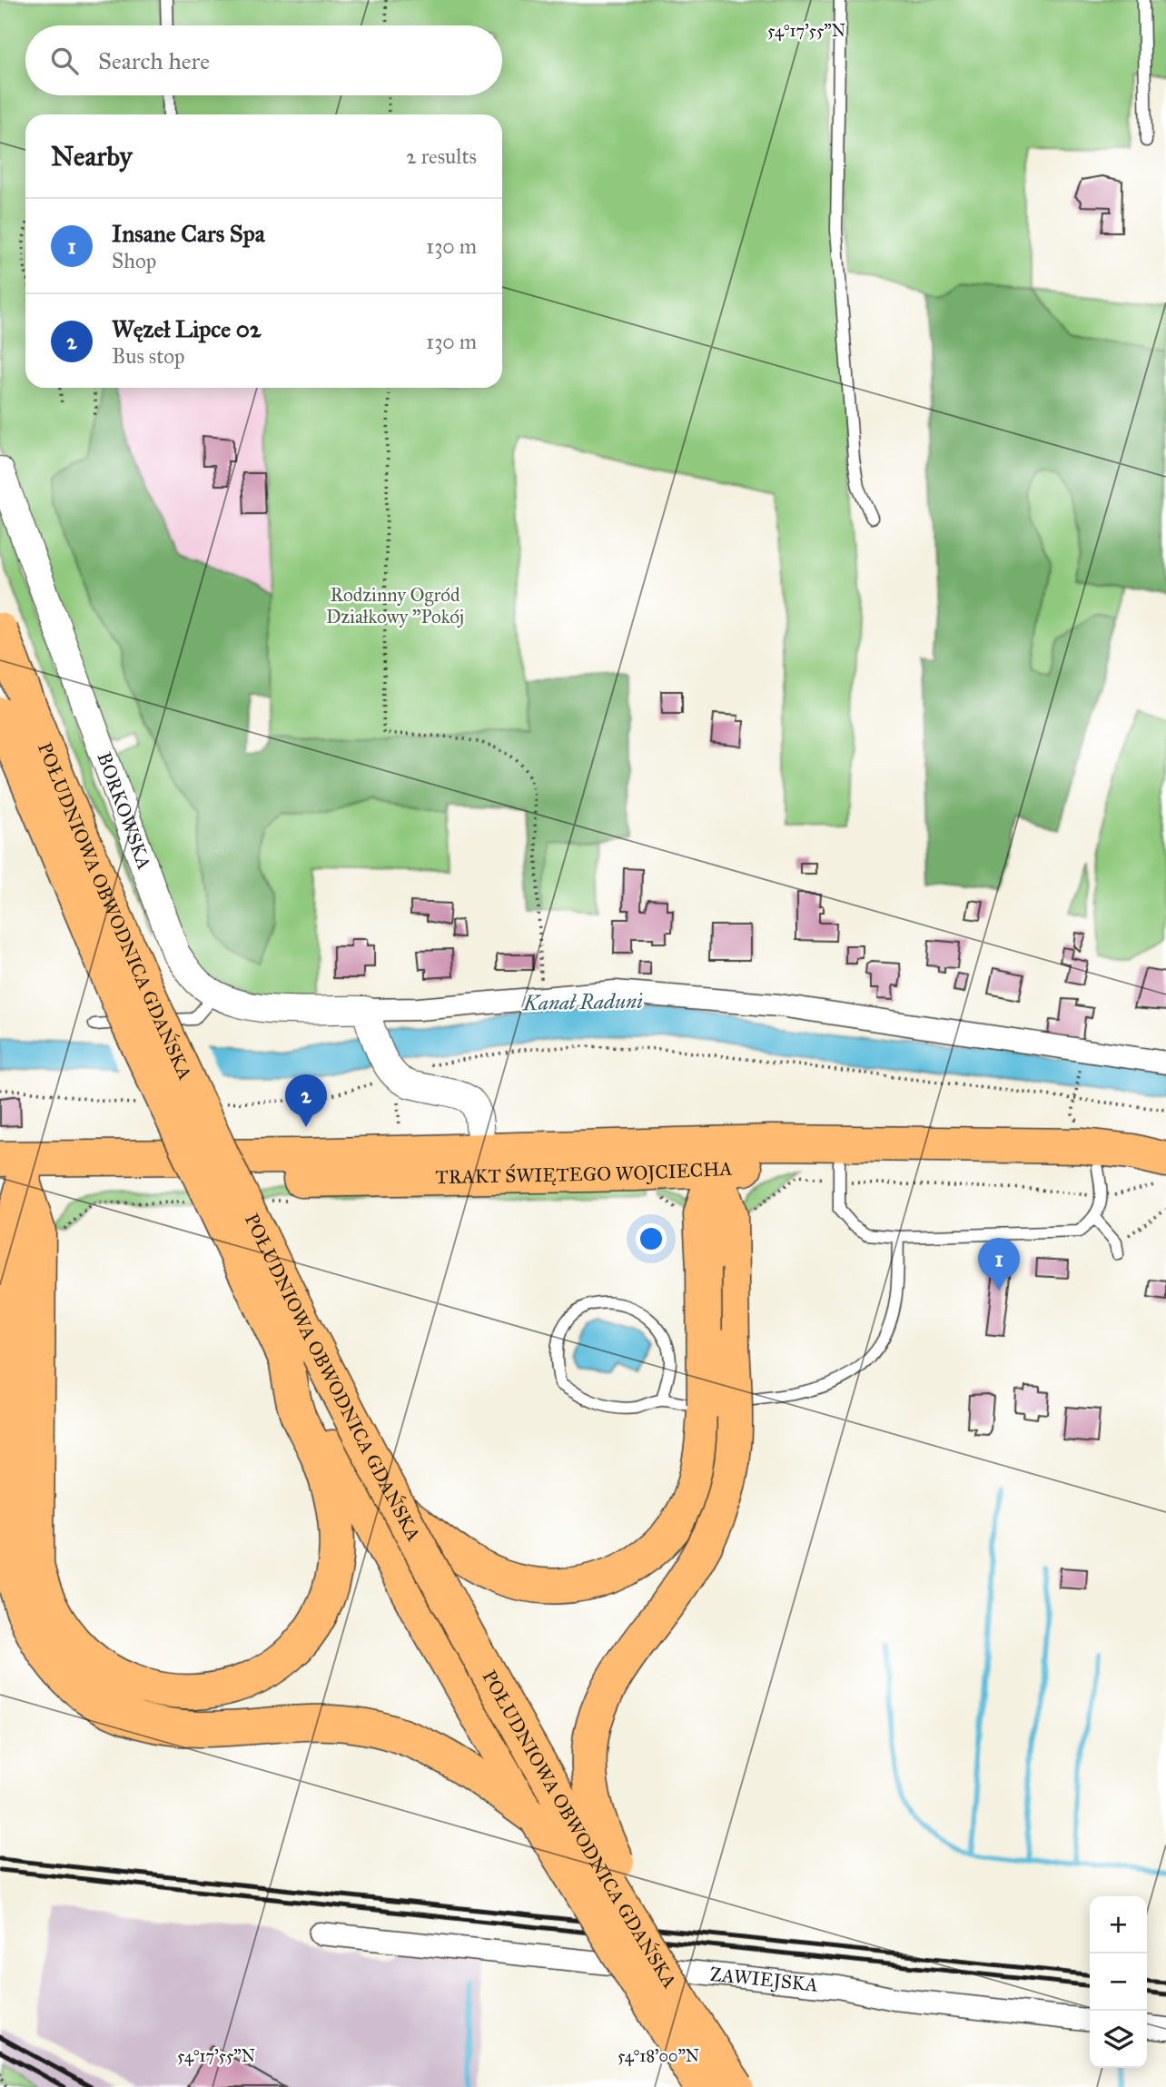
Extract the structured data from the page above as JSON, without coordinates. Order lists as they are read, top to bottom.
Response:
{
  "streets": {
    "main road": ["POŁUDNIOWA OBWODNICA GDAŃSKA", "TRAKT ŚWIĘTEGO WOJCIECHA"],
    "street": ["BORKOWSKA", "ZAWIEJSKA"]
  },
  "crossings": [
    ["BORKOWSKA", "TRAKT ŚWIĘTEGO WOJCIECHA"]
  ],
  "water": ["Kanał Raduni"],
  "parks": ["Rodzinny Ogród Działkowy \"Pokój"],
  "page": {
    "search": "Search here",
    "heading": ["Nearby", "2 results"],
    "list": [
      {
        "mark": "1",
        "name": "Insane Cars Spa",
        "note": "Shop",
        "value": "130 m"
      },
      {
        "mark": "2",
        "name": "Węzeł Lipce 02",
        "note": "Bus stop",
        "value": "130 m"
      }
    ],
    "pins": ["2", "1"],
    "map_buttons": ["+", "−"]
  },
  "coordinates": ["54°17'55\"N", "54°18'00\"N"]
}
